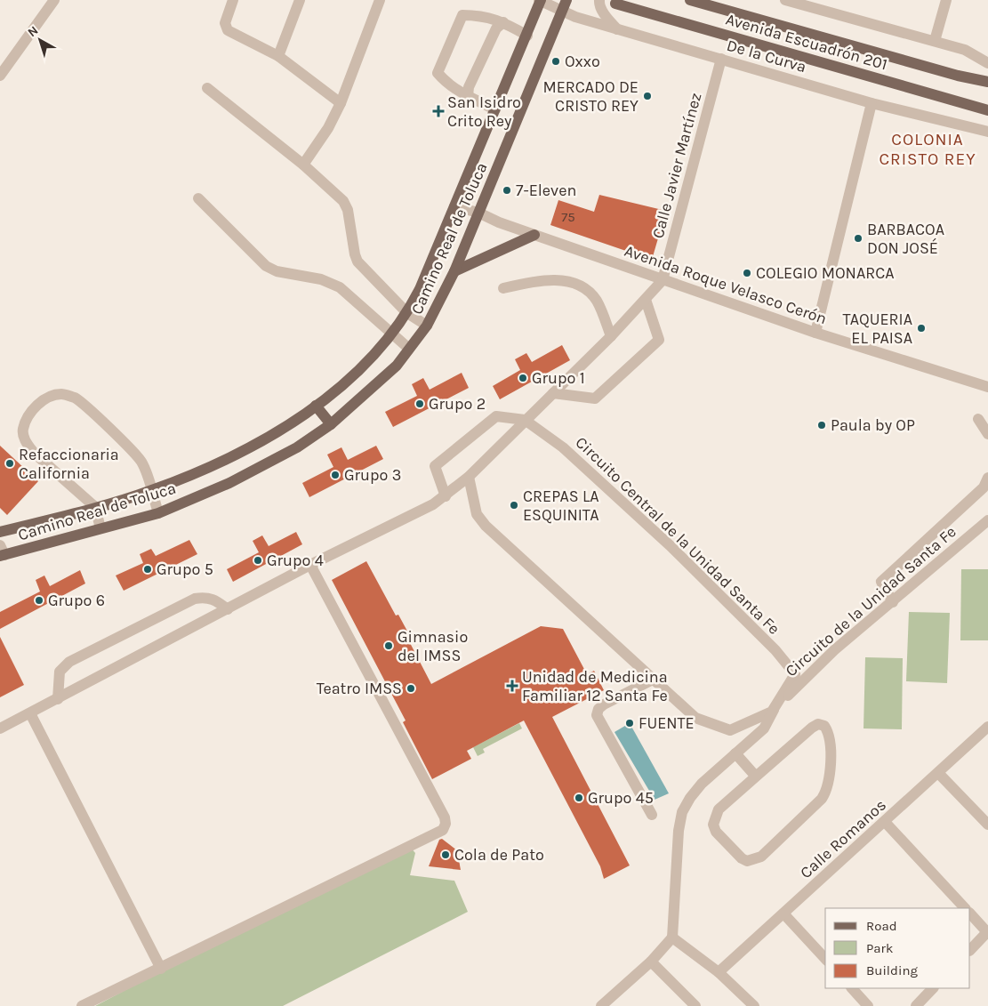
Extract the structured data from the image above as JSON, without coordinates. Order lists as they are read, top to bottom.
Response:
{
  "streets": {
    "main road": ["Avenida Escuadrón 201", "Camino Real de Toluca"],
    "street": [
      "De la Curva",
      "Calle Javier Martínez",
      "Avenida Roque Velasco Cerón",
      "Circuito Central de la Unidad Santa Fe",
      "Circuito de la Unidad Santa Fe",
      "Calle Romanos"
    ]
  },
  "crossings": [
    ["De la Curva", "Calle Javier Martínez"],
    ["De la Curva", "Camino Real de Toluca"],
    ["Calle Javier Martínez", "Avenida Roque Velasco Cerón"],
    ["Camino Real de Toluca", "Avenida Roque Velasco Cerón"],
    ["Circuito Central de la Unidad Santa Fe", "Circuito de la Unidad Santa Fe"]
  ],
  "districts": ["COLONIA CRISTO REY"],
  "places": {
    "other": [
      "Oxxo",
      "MERCADO DE CRISTO REY",
      "7-Eleven",
      "BARBACOA DON JOSÉ",
      "COLEGIO MONARCA",
      "TAQUERIA EL PAISA",
      "Grupo 1",
      "Grupo 2",
      "Paula by OP",
      "Refaccionaria California",
      "Grupo 3",
      "CREPAS LA ESQUINITA",
      "Grupo 4",
      "Grupo 5",
      "Grupo 6",
      "Gimnasio del IMSS",
      "Teatro IMSS",
      "FUENTE",
      "Grupo 45",
      "Cola de Pato"
    ],
    "health": ["San Isidro Crito Rey", "Unidad de Medicina Familiar 12 Santa Fe"]
  },
  "house_numbers": ["75"],
  "legend": ["Road", "Park", "Building"],
  "north": "top left"
}
